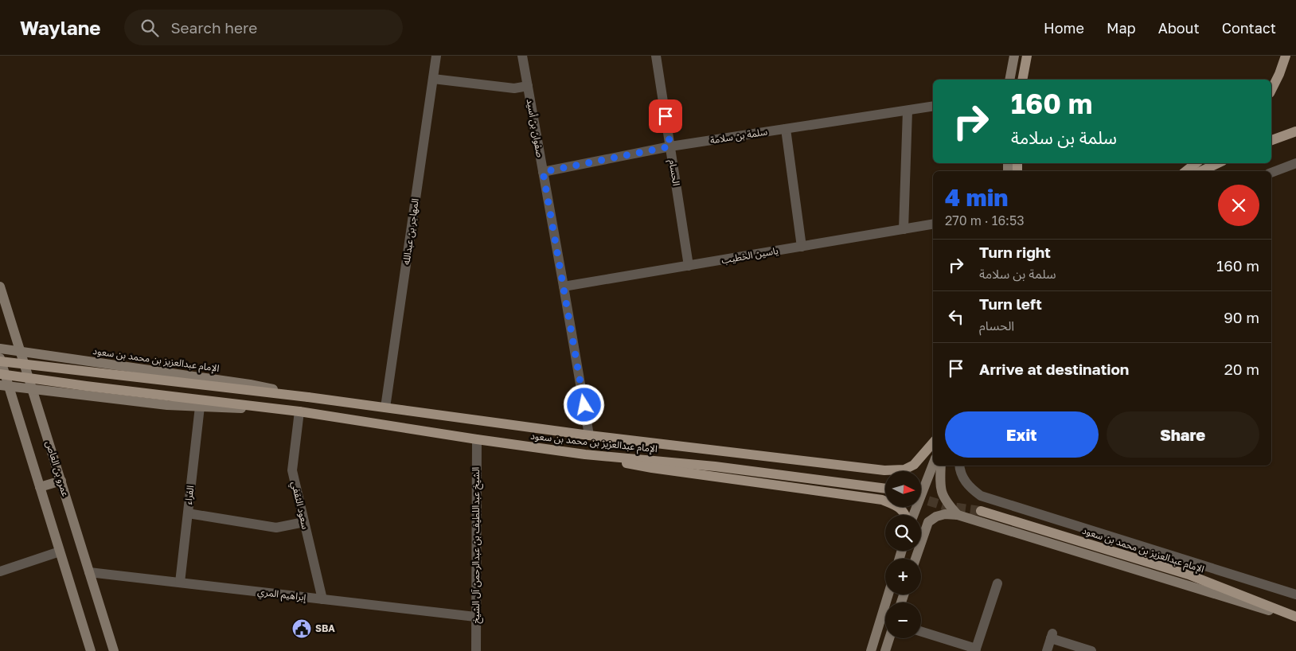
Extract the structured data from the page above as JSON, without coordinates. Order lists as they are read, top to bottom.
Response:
{
  "streets": {
    "main road": ["الإمام عبدالعزيز بن محمد بن سعود", "عمرو بن العاص"],
    "street": [
      "صفوان بن أسيد",
      "سلمة بن سلامة",
      "الحسام",
      "المهاجر بن عبدالله",
      "ياسين الخطيب",
      "الفراء",
      "سعود الثقفي",
      "الشيخ عبداللطيف بن عبدالرحمن آل الشيخ",
      "إبراهيم المري"
    ]
  },
  "crossings": [
    ["صفوان بن أسيد", "سلمة بن سلامة"],
    ["صفوان بن أسيد", "ياسين الخطيب"],
    ["صفوان بن أسيد", "الإمام عبدالعزيز بن محمد بن سعود"],
    ["سلمة بن سلامة", "الحسام"],
    ["الحسام", "ياسين الخطيب"],
    ["المهاجر بن عبدالله", "الإمام عبدالعزيز بن محمد بن سعود"],
    ["الإمام عبدالعزيز بن محمد بن سعود", "عمرو بن العاص"],
    ["الإمام عبدالعزيز بن محمد بن سعود", "الفراء"],
    ["الإمام عبدالعزيز بن محمد بن سعود", "سعود الثقفي"],
    ["الإمام عبدالعزيز بن محمد بن سعود", "الشيخ عبداللطيف بن عبدالرحمن آل الشيخ"],
    ["عمرو بن العاص", "إبراهيم المري"],
    ["الفراء", "إبراهيم المري"],
    ["سعود الثقفي", "إبراهيم المري"],
    ["الشيخ عبداللطيف بن عبدالرحمن آل الشيخ", "إبراهيم المري"]
  ],
  "places": {
    "public building": ["SBA"]
  },
  "north": "right",
  "page": {
    "header": "Waylane",
    "search": "Search here",
    "nav": [
      "Home",
      "Map",
      "About",
      "Contact"
    ],
    "turn": ["160 m", "سلمة بن سلامة"],
    "heading": ["4 min", "270 m · 16:53"],
    "list": [
      {
        "name": "Turn right",
        "note": "سلمة بن سلامة",
        "value": "160 m"
      },
      {
        "name": "Turn left",
        "note": "الحسام",
        "value": "90 m"
      },
      {
        "name": "Arrive at destination",
        "value": "20 m"
      }
    ],
    "buttons": ["Exit", "Share"],
    "map_buttons": ["+", "−"]
  }
}
